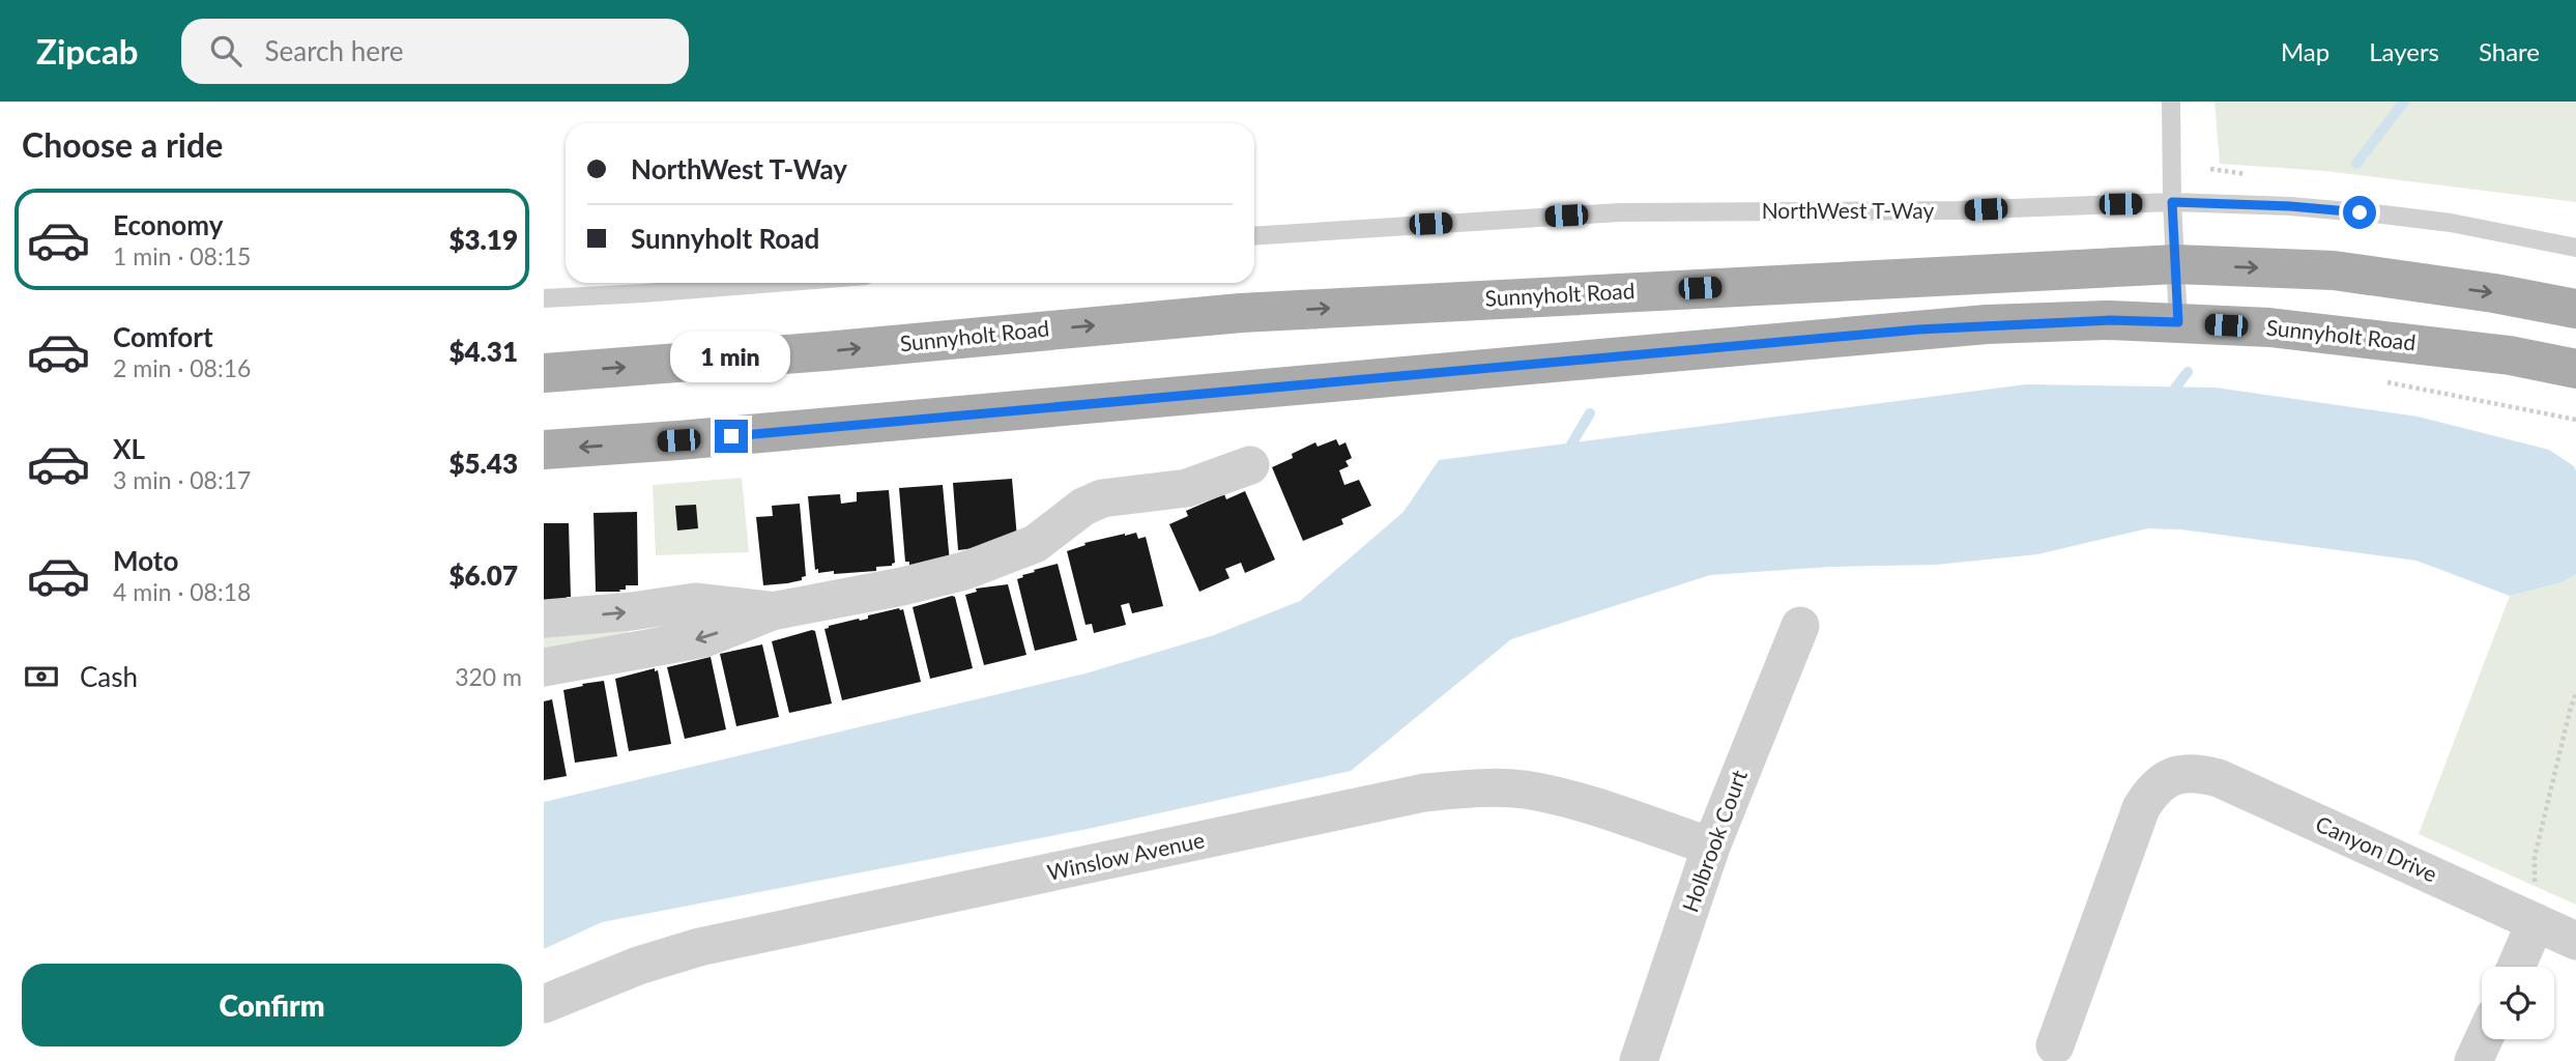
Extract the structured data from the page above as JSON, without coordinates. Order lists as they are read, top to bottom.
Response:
{
  "streets": {
    "main road": ["Sunnyholt Road"],
    "street": ["Holbrook Court", "Canyon Drive", "Winslow Avenue"],
    "lane": ["NorthWest T-Way"]
  },
  "crossings": [
    ["Holbrook Court", "Winslow Avenue"]
  ],
  "page": {
    "header": "Zipcab",
    "search": "Search here",
    "nav": ["Map", "Layers", "Share"],
    "heading": "Choose a ride",
    "banner": ["NorthWest T-Way", "Sunnyholt Road"],
    "list": [
      {
        "name": "Economy",
        "note": "1 min · 08:15",
        "value": "$3.19"
      },
      {
        "name": "Comfort",
        "note": "2 min · 08:16",
        "value": "$4.31"
      },
      {
        "name": "XL",
        "note": "3 min · 08:17",
        "value": "$5.43"
      },
      {
        "name": "Moto",
        "note": "4 min · 08:18",
        "value": "$6.07"
      }
    ],
    "bubble": "1 min",
    "pay": ["Cash", "320 m"],
    "buttons": "Confirm"
  }
}
